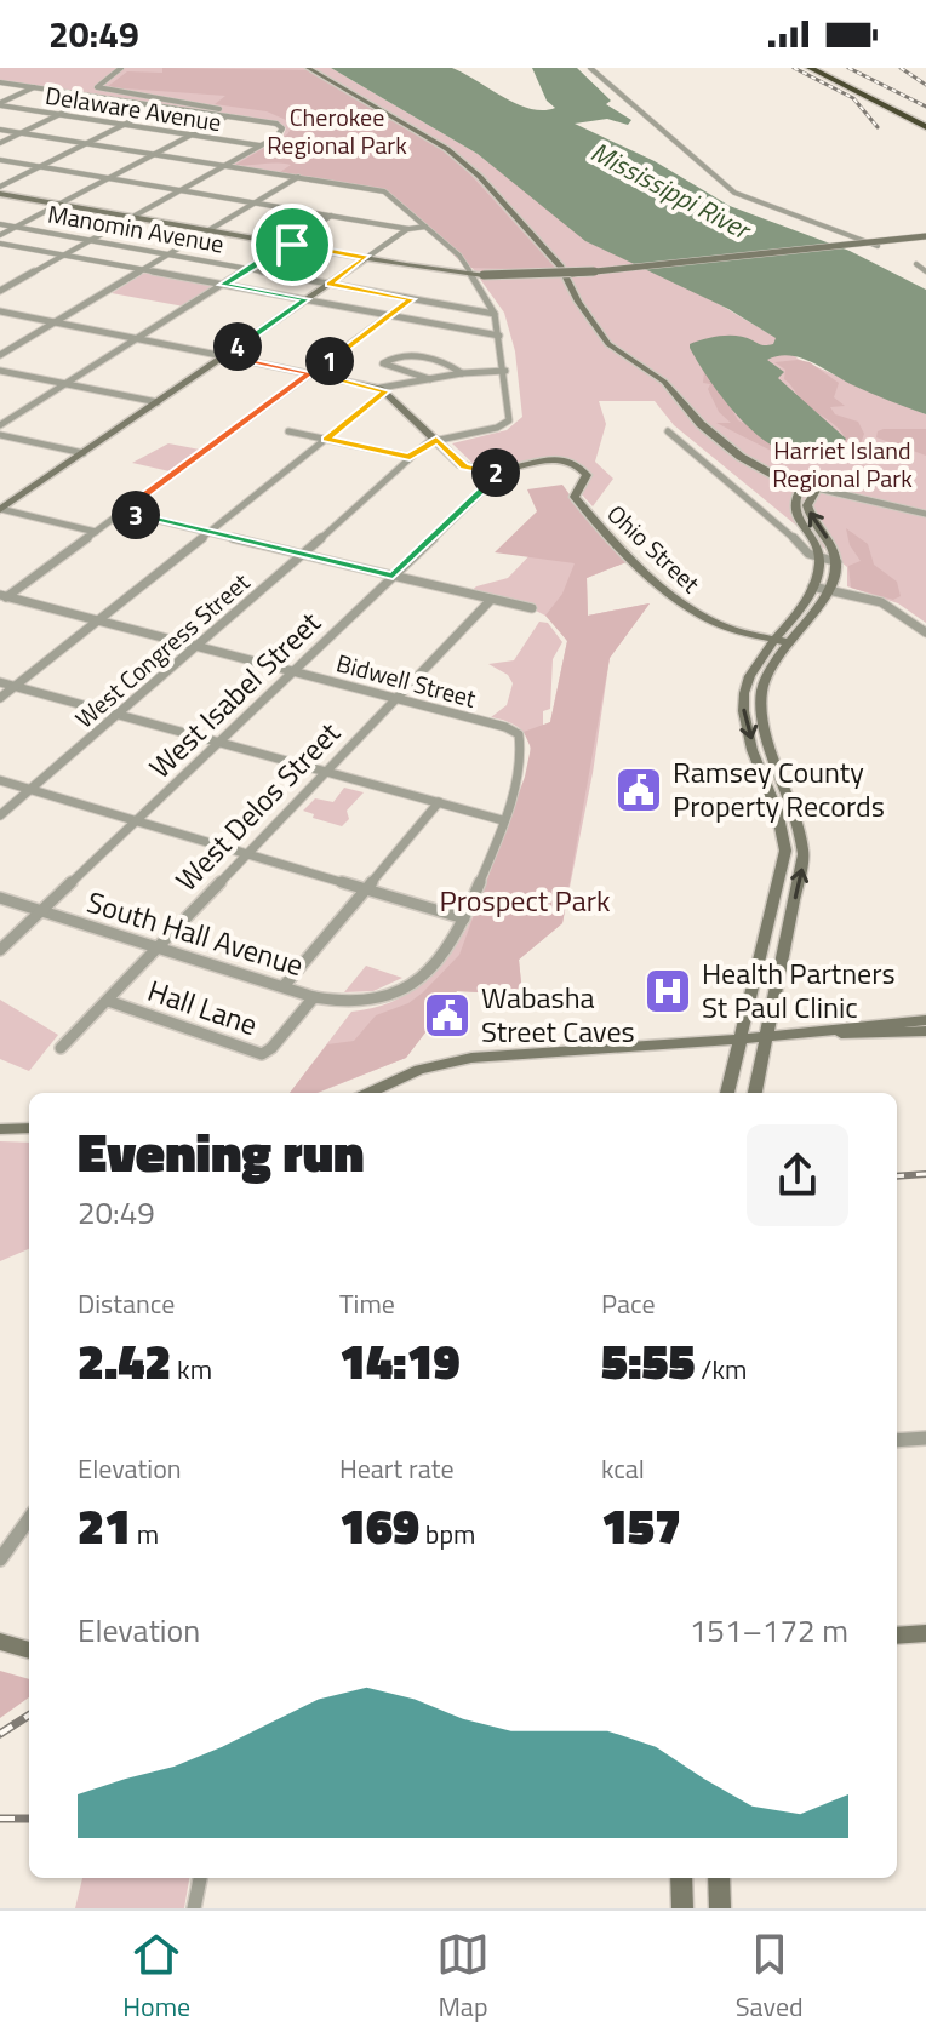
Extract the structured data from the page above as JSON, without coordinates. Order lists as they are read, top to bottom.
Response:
{
  "streets": {
    "street": [
      "Delaware Avenue",
      "Manomin Avenue",
      "Ohio Street",
      "West Congress Street",
      "Bidwell Street",
      "West Isabel Street",
      "West Delos Street",
      "South Hall Avenue",
      "Hall Lane"
    ]
  },
  "crossings": [
    ["Ohio Street", "West Isabel Street"],
    ["West Congress Street", "Bidwell Street"],
    ["Bidwell Street", "West Isabel Street"],
    ["Bidwell Street", "West Delos Street"],
    ["West Isabel Street", "South Hall Avenue"],
    ["West Delos Street", "South Hall Avenue"],
    ["West Delos Street", "Hall Lane"],
    ["South Hall Avenue", "Hall Lane"]
  ],
  "water": ["Mississippi River"],
  "parks": ["Cherokee Regional Park", "Harriet Island Regional Park", "Prospect Park"],
  "places": {
    "public building": ["Ramsey County Property Records", "Wabasha Street Caves"],
    "hospital": ["Health Partners St Paul Clinic"]
  },
  "page": {
    "status": "20:49",
    "pins": [
      "4",
      "1",
      "2",
      "3"
    ],
    "heading": ["Evening run", "20:49"],
    "stats": [
      ["Distance", "2.42 km"],
      ["Time", "14:19"],
      ["Pace", "5:55 /km"],
      ["Elevation", "21 m"],
      ["Heart rate", "169 bpm"],
      ["kcal", "157"]
    ],
    "chart": ["Elevation", "151–172 m"],
    "tabs": ["Home", "Map", "Saved"]
  }
}
